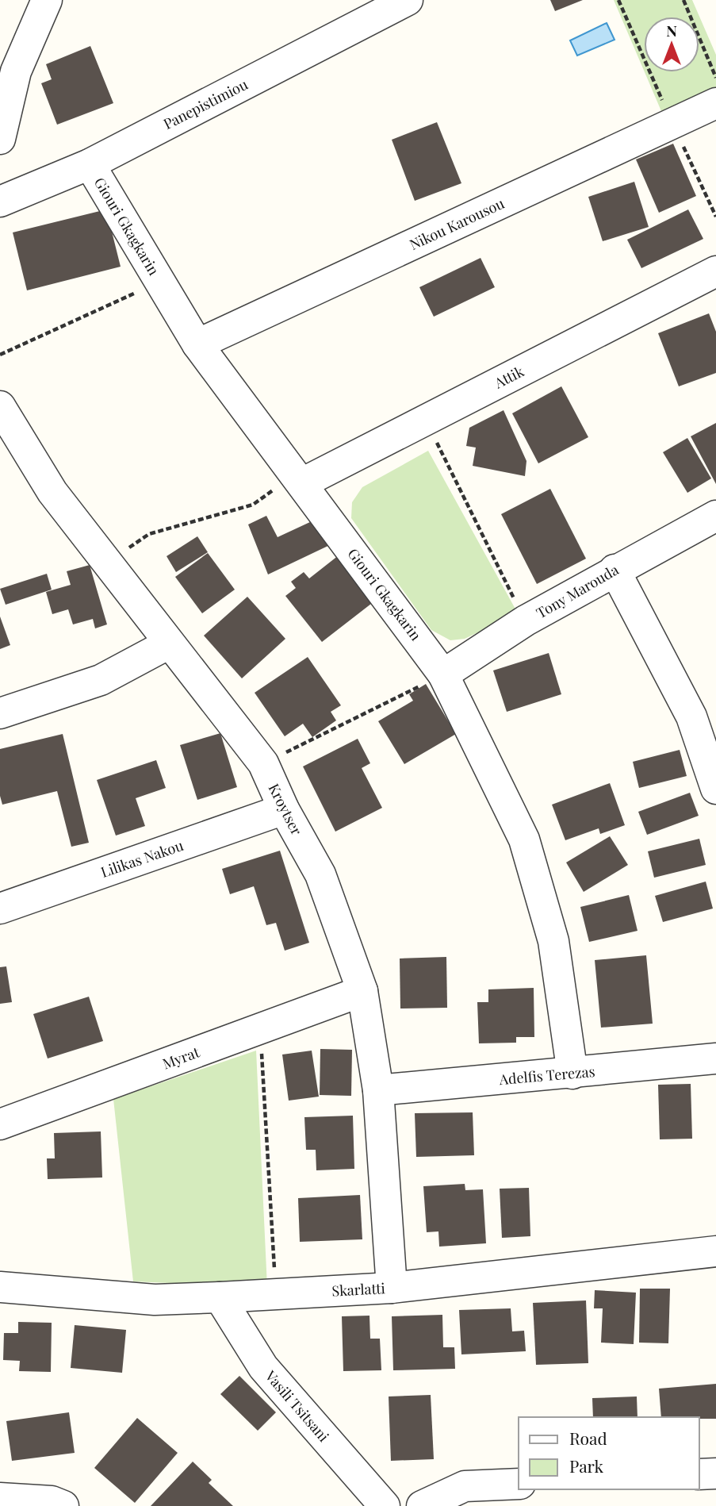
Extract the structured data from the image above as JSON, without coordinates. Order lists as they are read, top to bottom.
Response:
{
  "streets": {
    "street": [
      "Panepistimiou",
      "Nikou Karousou",
      "Giouri Gkagkarin",
      "Attik",
      "Tony Marouda",
      "Kroytser",
      "Lilikas Nakou",
      "Myrat",
      "Adelfis Terezas",
      "Skarlatti",
      "Vasili Tsitsani"
    ]
  },
  "crossings": [
    ["Panepistimiou", "Giouri Gkagkarin"],
    ["Nikou Karousou", "Giouri Gkagkarin"],
    ["Giouri Gkagkarin", "Attik"],
    ["Giouri Gkagkarin", "Tony Marouda"],
    ["Giouri Gkagkarin", "Adelfis Terezas"],
    ["Kroytser", "Lilikas Nakou"],
    ["Kroytser", "Myrat"],
    ["Kroytser", "Adelfis Terezas"],
    ["Kroytser", "Skarlatti"],
    ["Skarlatti", "Vasili Tsitsani"]
  ],
  "legend": ["Road", "Park"],
  "north": "top"
}
